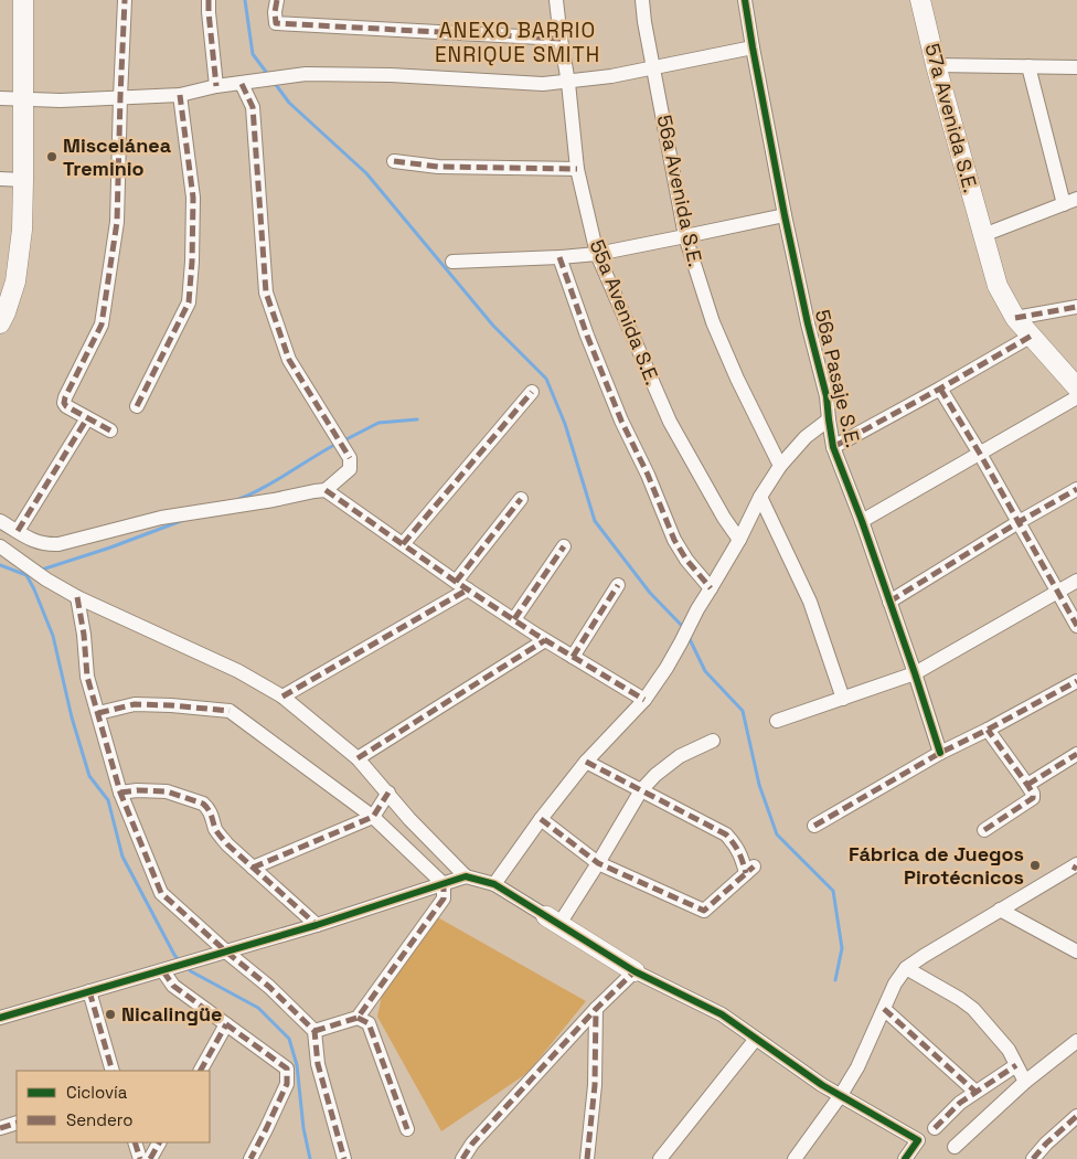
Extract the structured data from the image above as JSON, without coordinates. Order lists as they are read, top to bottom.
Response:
{
  "streets": {
    "street": [
      "57a Avenida S.E.",
      "56a Avenida S.E.",
      "55a Avenida S.E.",
      "56a Pasaje S.E."
    ]
  },
  "districts": ["ANEXO BARRIO ENRIQUE SMITH"],
  "places": ["Miscelánea Treminio", "Fábrica de Juegos Pirotécnicos", "Nicalingüe"],
  "legend": ["Ciclovía", "Sendero"]
}
